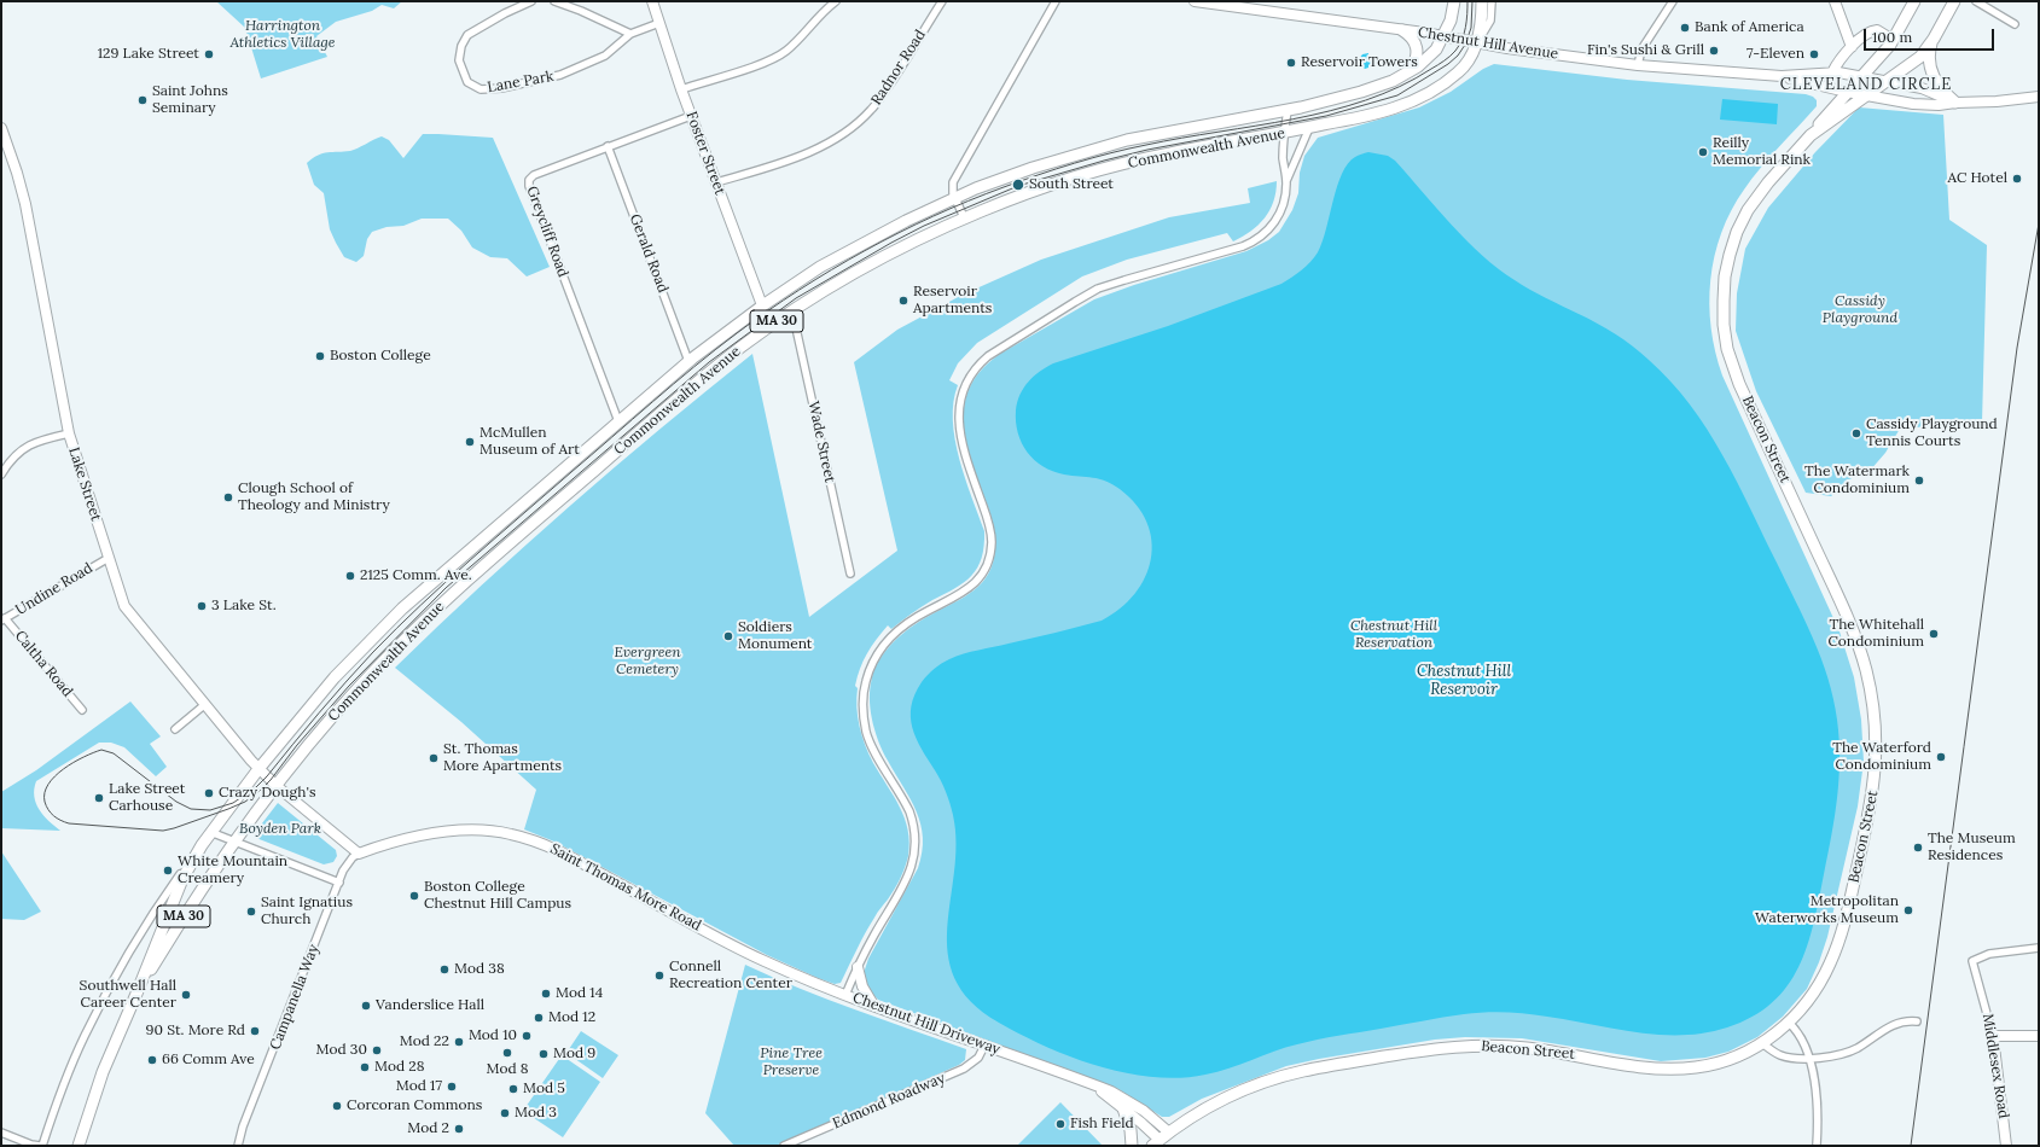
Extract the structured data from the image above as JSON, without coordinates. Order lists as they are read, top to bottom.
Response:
{
  "streets": {
    "main road": [
      "Chestnut Hill Avenue",
      "Commonwealth Avenue",
      "Foster Street",
      "MA 30",
      "Beacon Street",
      "Lake Street",
      "Saint Thomas More Road",
      "Chestnut Hill Driveway",
      "Middlesex Road"
    ],
    "street": [
      "Radnor Road",
      "Lane Park",
      "Greycliff Road",
      "Gerald Road",
      "Wade Street",
      "Undine Road",
      "Caltha Road",
      "Campanella Way",
      "Edmond Roadway"
    ]
  },
  "crossings": [
    ["Chestnut Hill Avenue", "Commonwealth Avenue"],
    ["Chestnut Hill Avenue", "Beacon Street"],
    ["Radnor Road", "Foster Street"],
    ["Lane Park", "Foster Street"],
    ["Commonwealth Avenue", "Foster Street"],
    ["Commonwealth Avenue", "Greycliff Road"],
    ["Commonwealth Avenue", "Gerald Road"],
    ["Commonwealth Avenue", "Wade Street"],
    ["Commonwealth Avenue", "Lake Street"],
    ["Commonwealth Avenue", "Chestnut Hill Driveway"],
    ["Foster Street", "Greycliff Road"],
    ["Greycliff Road", "Gerald Road"],
    ["Beacon Street", "Chestnut Hill Driveway"],
    ["Lake Street", "Undine Road"],
    ["Undine Road", "Caltha Road"],
    ["Saint Thomas More Road", "Campanella Way"],
    ["Saint Thomas More Road", "Chestnut Hill Driveway"],
    ["Chestnut Hill Driveway", "Edmond Roadway"]
  ],
  "districts": ["CLEVELAND CIRCLE"],
  "water": ["Chestnut Hill Reservoir"],
  "parks": [
    "Harrington Athletics Village",
    "Cassidy Playground",
    "Chestnut Hill Reservation",
    "Evergreen Cemetery",
    "Boyden Park",
    "Pine Tree Preserve"
  ],
  "places": [
    "Bank of America",
    "Fin's Sushi & Grill",
    "129 Lake Street",
    "7-Eleven",
    "Reservoir Towers",
    "Saint Johns Seminary",
    "Reilly Memorial Rink",
    "AC Hotel",
    "South Street",
    "Reservoir Apartments",
    "Boston College",
    "Cassidy Playground Tennis Courts",
    "McMullen Museum of Art",
    "The Watermark Condominium",
    "Clough School of Theology and Ministry",
    "2125 Comm. Ave.",
    "3 Lake St.",
    "The Whitehall Condominium",
    "Soldiers Monument",
    "The Waterford Condominium",
    "St. Thomas More Apartments",
    "Crazy Dough's",
    "Lake Street Carhouse",
    "The Museum Residences",
    "White Mountain Creamery",
    "Boston College Chestnut Hill Campus",
    "Metropolitan Waterworks Museum",
    "Saint Ignatius Church",
    "Mod 38",
    "Connell Recreation Center",
    "Mod 14",
    "Southwell Hall Career Center",
    "Vanderslice Hall",
    "Mod 12",
    "90 St. More Rd",
    "Mod 10",
    "Mod 22",
    "Mod 30",
    "Mod 8",
    "Mod 9",
    "66 Comm Ave",
    "Mod 28",
    "Mod 17",
    "Mod 5",
    "Corcoran Commons",
    "Mod 3",
    "Fish Field",
    "Mod 2"
  ],
  "scale_bar": "100 m"
}
